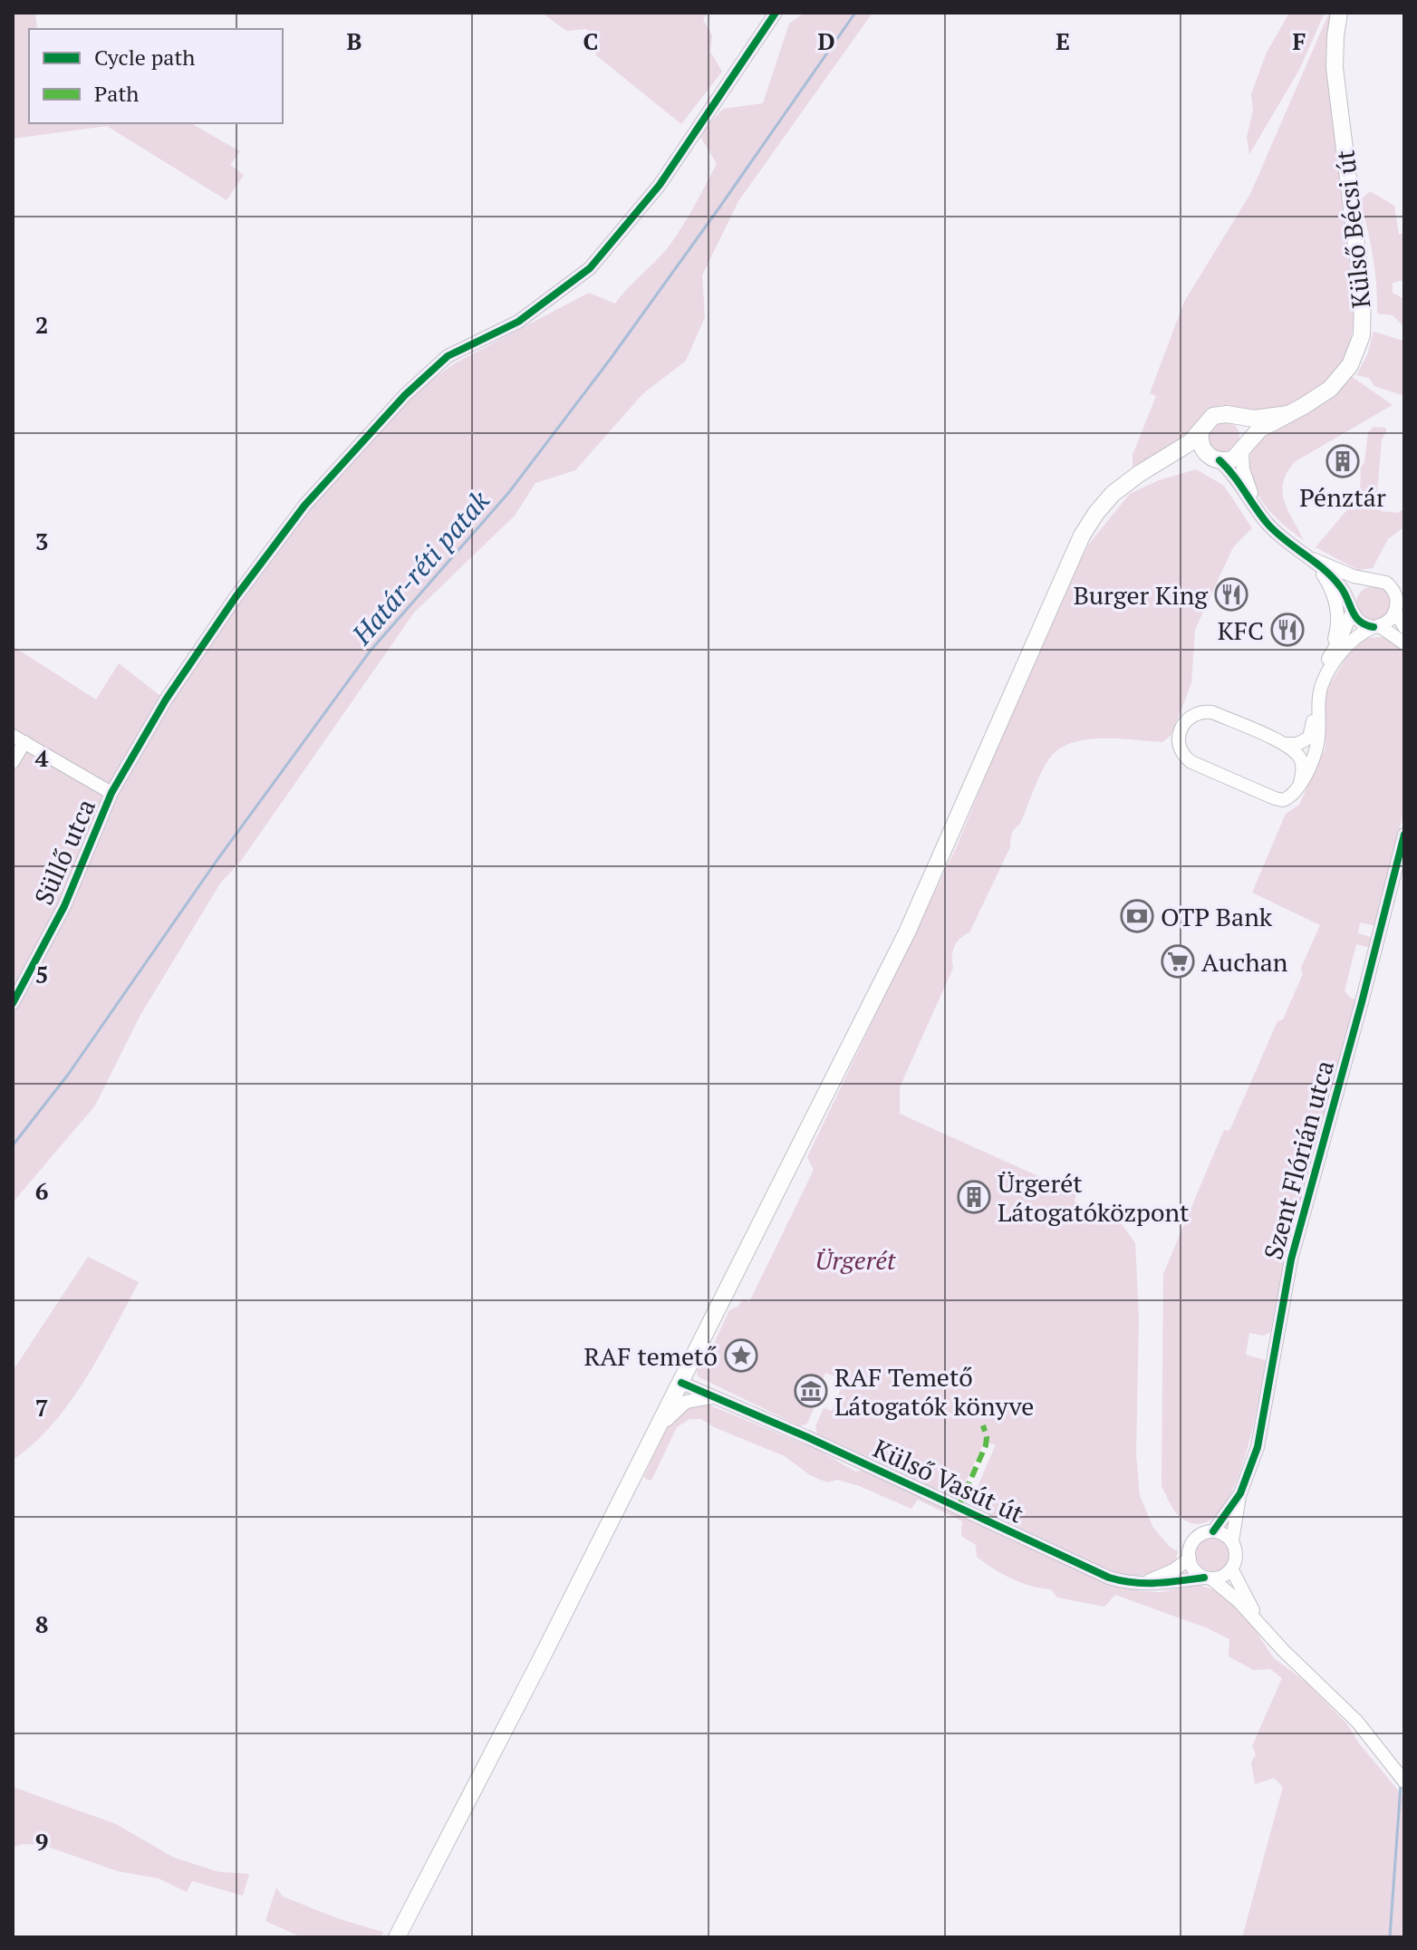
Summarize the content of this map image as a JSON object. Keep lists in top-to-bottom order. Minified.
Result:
{"streets":{"main road":["Külső Bécsi út"],"street":["Süllő utca","Szent Flórián utca","Külső Vasút út"]},"crossings":[["Szent Flórián utca","Külső Vasút út"]],"water":["Határ-réti patak"],"parks":["Ürgerét"],"places":{"building":["Pénztár","Ürgerét Látogatóközpont"],"restaurant":["Burger King","KFC"],"bank":["OTP Bank"],"supermarket":["Auchan"],"place":["RAF temető"],"museum":["RAF Temető Látogatók könyve"]},"legend":["Cycle path","Path"],"grid":{"columns":["B","C","D","E","F"],"rows":["2","3","4","5","6","7","8","9"]}}
